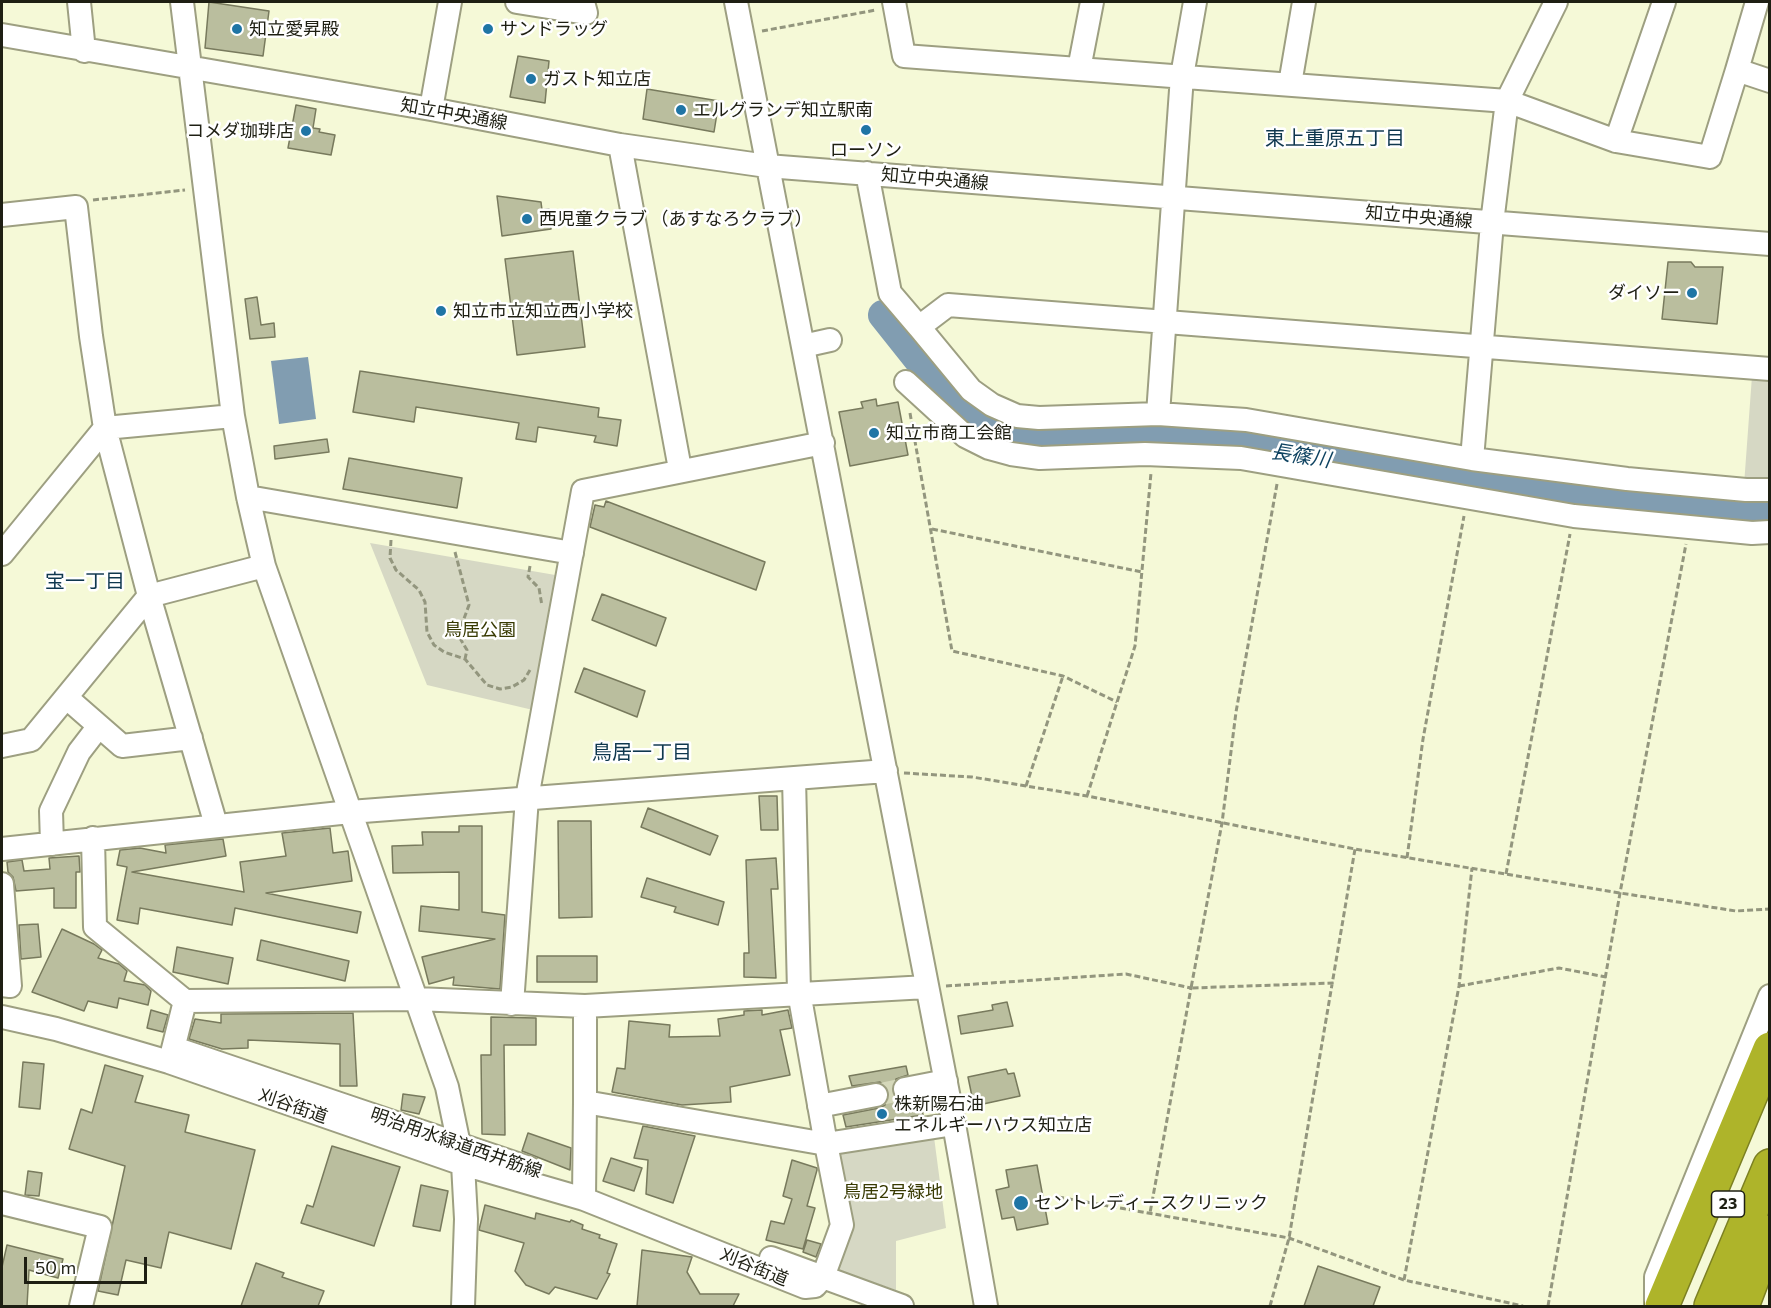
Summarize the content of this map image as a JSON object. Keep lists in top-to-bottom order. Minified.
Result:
{"streets":{"highway":["23"],"street":["知立中央通線","刈谷街道"]},"districts":["東上重原五丁目","宝一丁目","鳥居一丁目"],"water":["長篠川"],"parks":["鳥居公園","鳥居2号緑地"],"places":["知立愛昇殿","サンドラッグ","ガスト知立店","エルグランデ知立駅南","ローソン","コメダ珈琲店","西児童クラブ （あすなろクラブ）","ダイソー","知立市立知立西小学校","知立市商工会館","株新陽石油 エネルギーハウス知立店","セントレディースクリニック"],"scale_bar":"50 m"}
